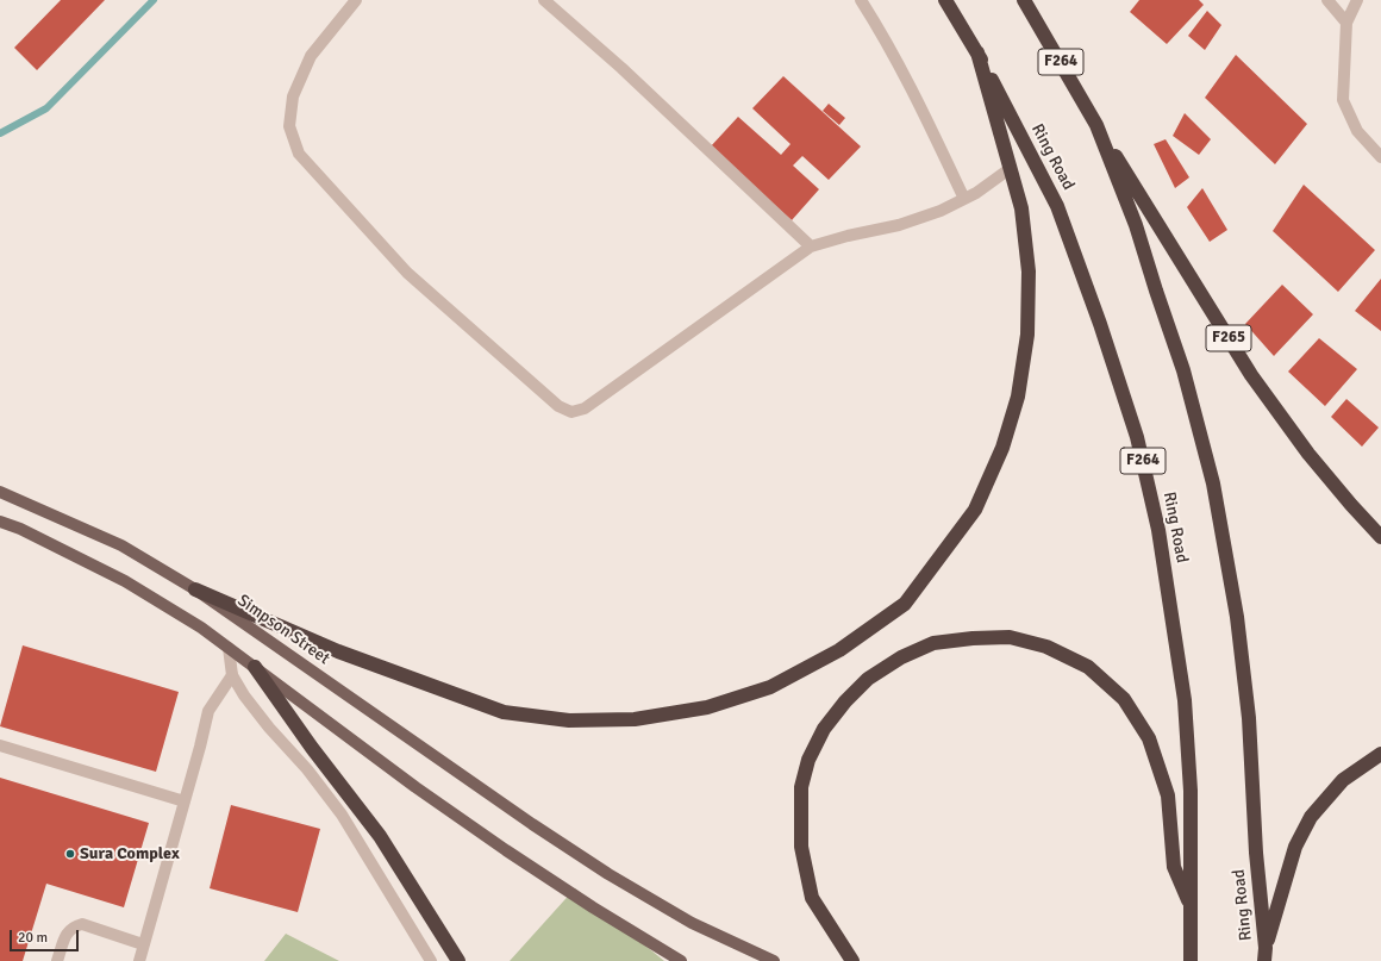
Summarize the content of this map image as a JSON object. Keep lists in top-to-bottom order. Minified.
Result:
{"streets":{"highway":["F264","Ring Road","F265"],"main road":["Simpson Street"]},"crossings":[["Ring Road","F265"]],"places":["Sura Complex"],"scale_bar":"20 m"}
